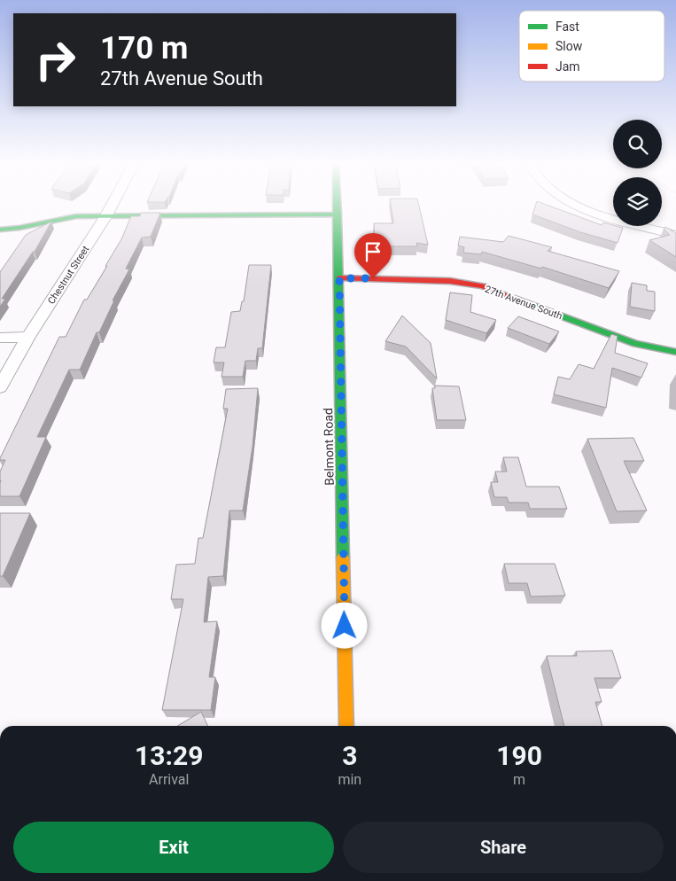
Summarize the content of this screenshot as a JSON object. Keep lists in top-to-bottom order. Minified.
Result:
{"streets":{"street":["Chestnut Street","27th Avenue South","Belmont Road"]},"crossings":[["27th Avenue South","Belmont Road"]],"legend":["Fast","Slow","Jam"],"page":{"turn":["170 m","27th Avenue South"],"eta":["13:29","Arrival","3","min","190","m"],"buttons":["Exit","Share"]}}
